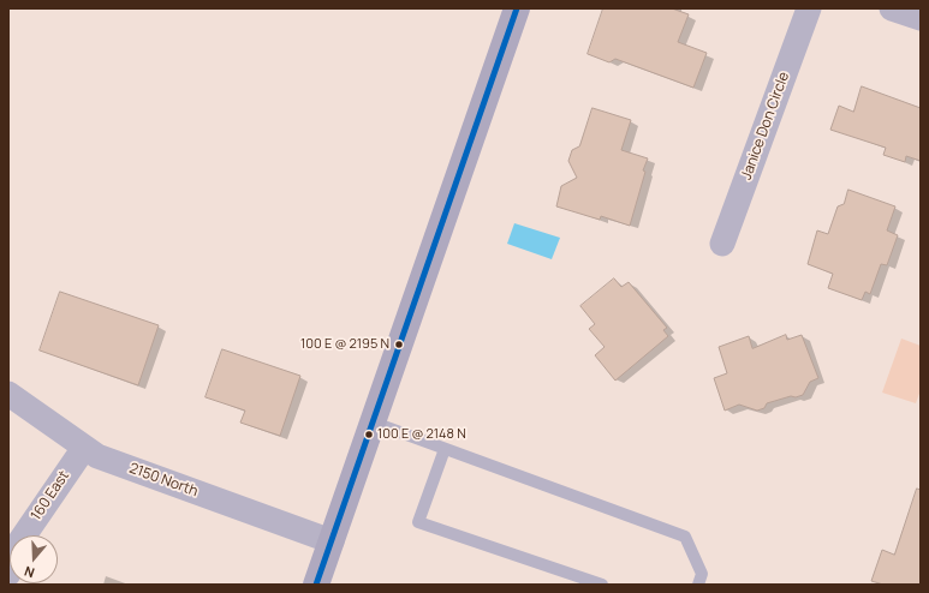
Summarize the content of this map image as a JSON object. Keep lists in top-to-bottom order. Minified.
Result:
{"streets":{"street":["Janice Don Circle","2150 North","160 East"]},"crossings":[["2150 North","160 East"]],"places":["100 E @ 2195 N","100 E @ 2148 N"],"north":"bottom"}
